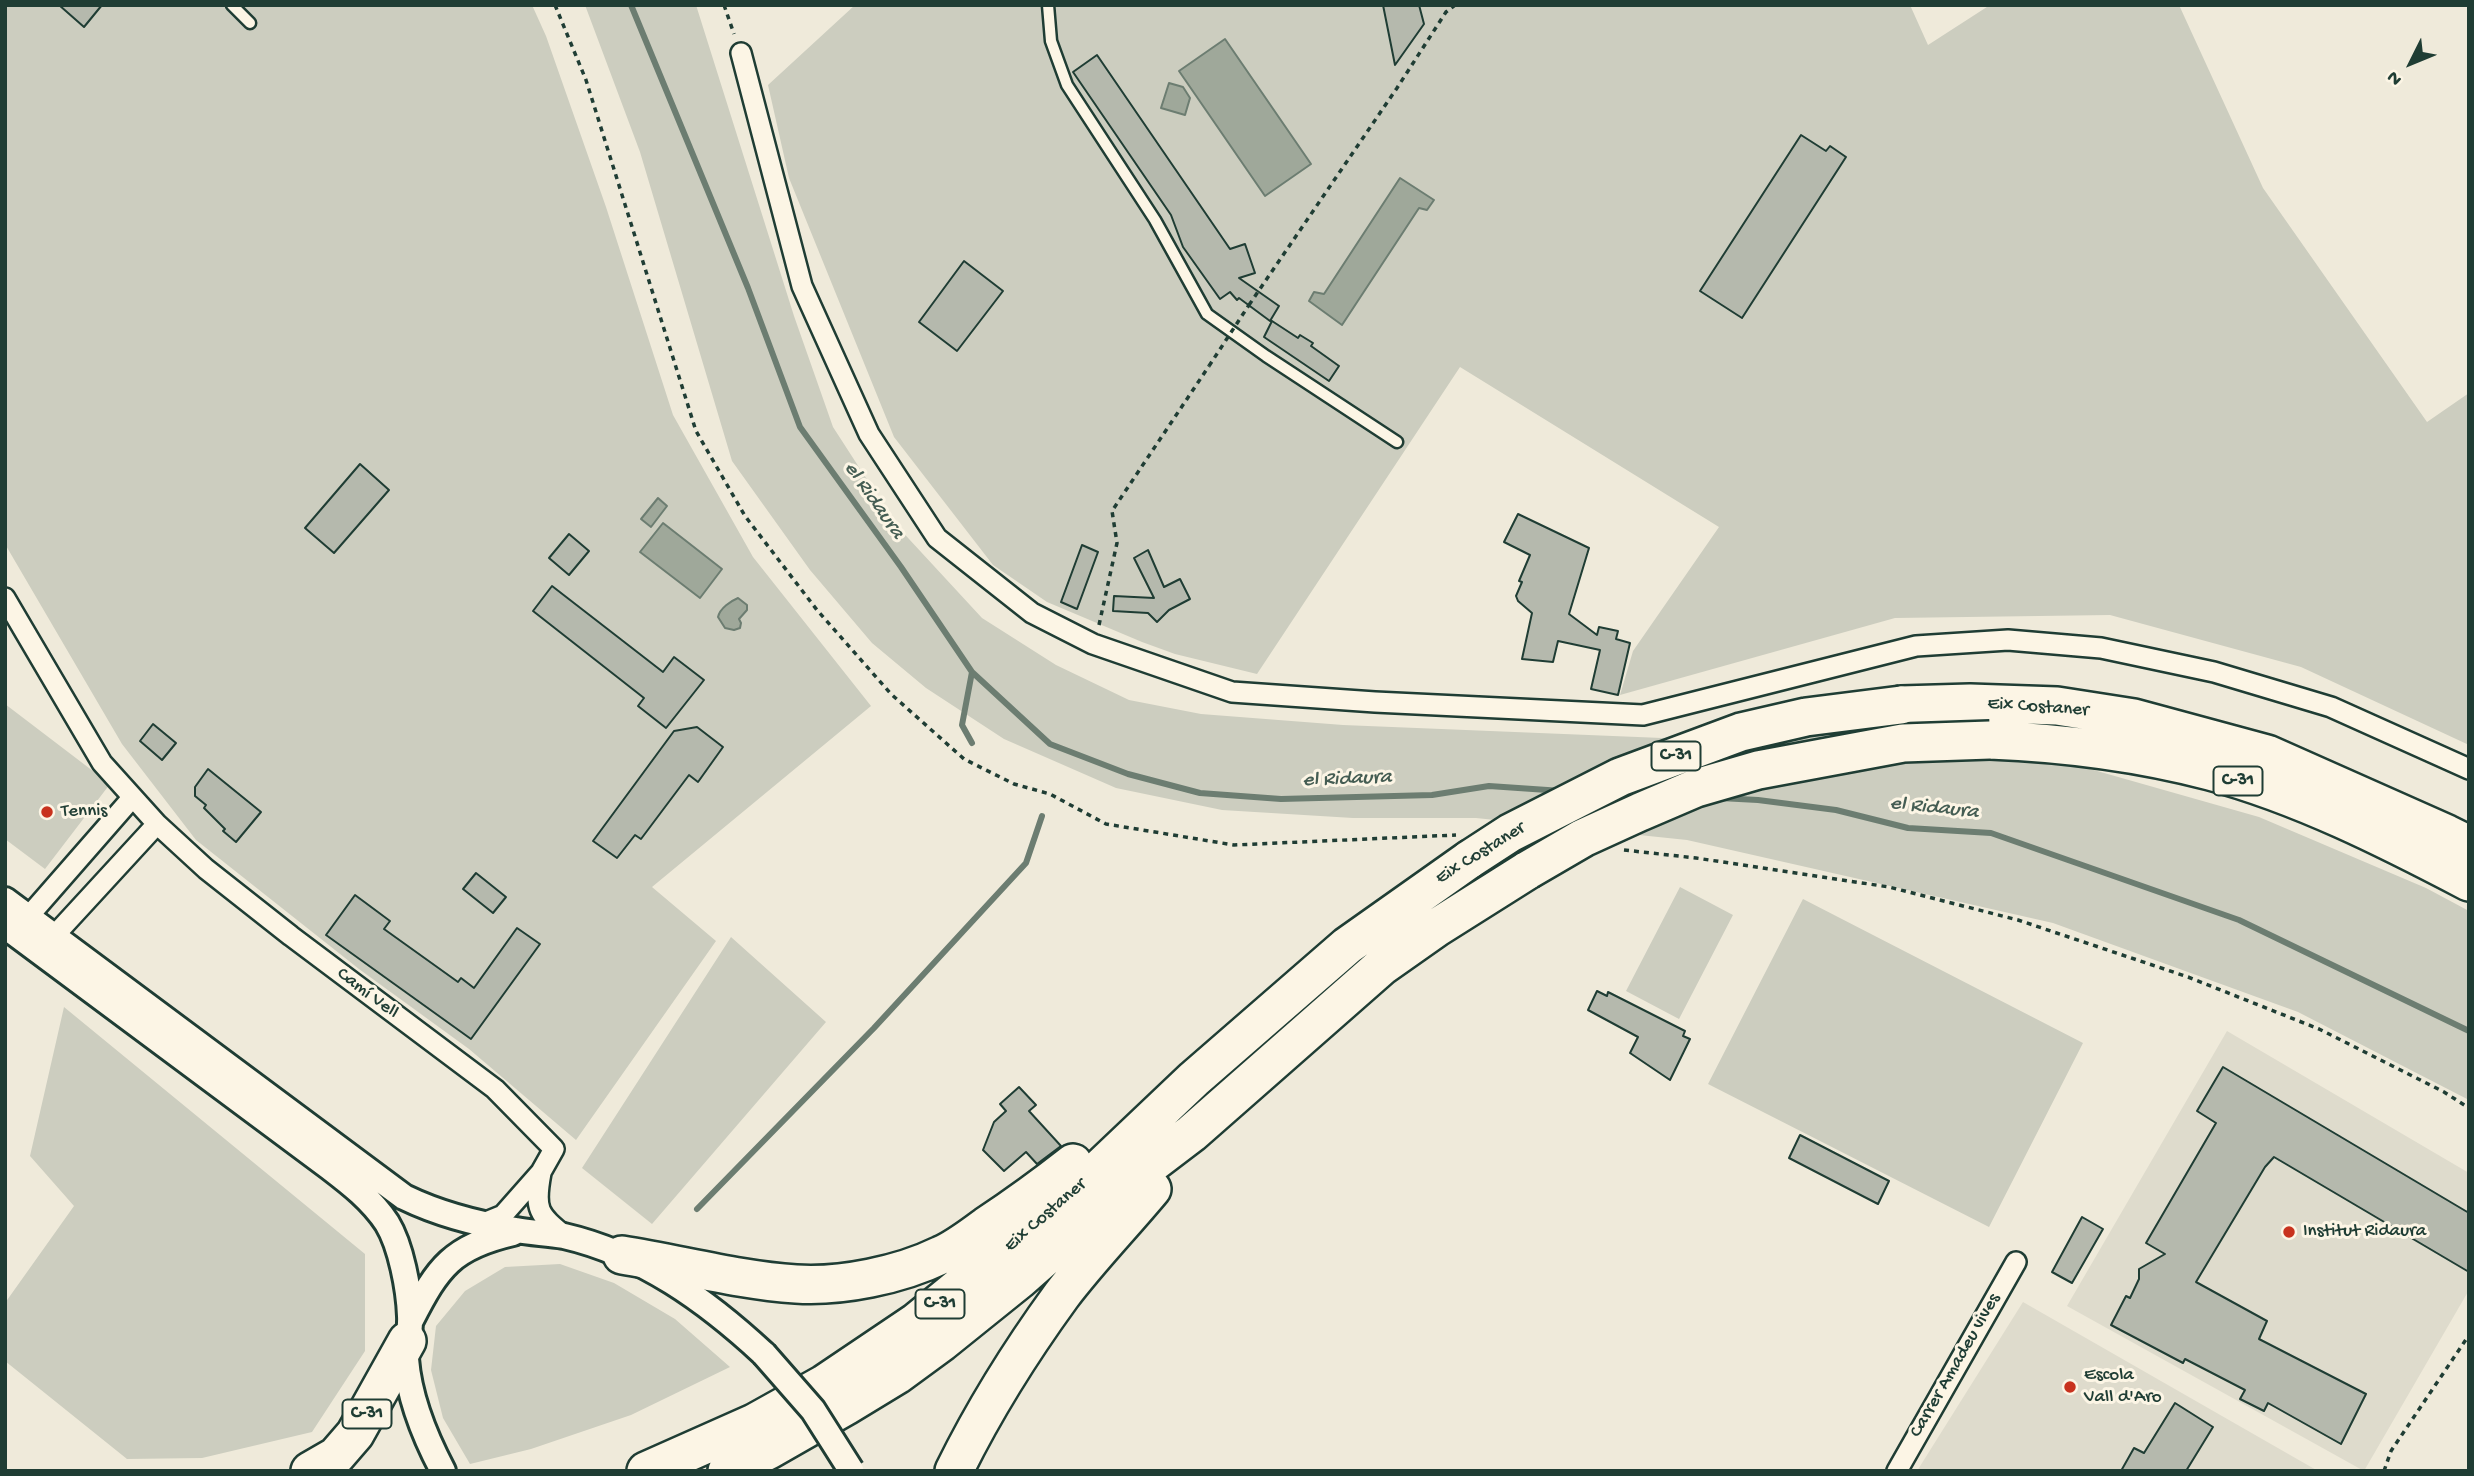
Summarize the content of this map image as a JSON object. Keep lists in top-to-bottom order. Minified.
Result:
{"streets":{"highway":["Eix Costaner","C-31"],"street":["Camí Vell","Carrer Amadeu vives"]},"water":["el Ridaura"],"places":["Tennis","Institut Ridaura","Escola Vall d'Aro"],"north":"bottom left"}
